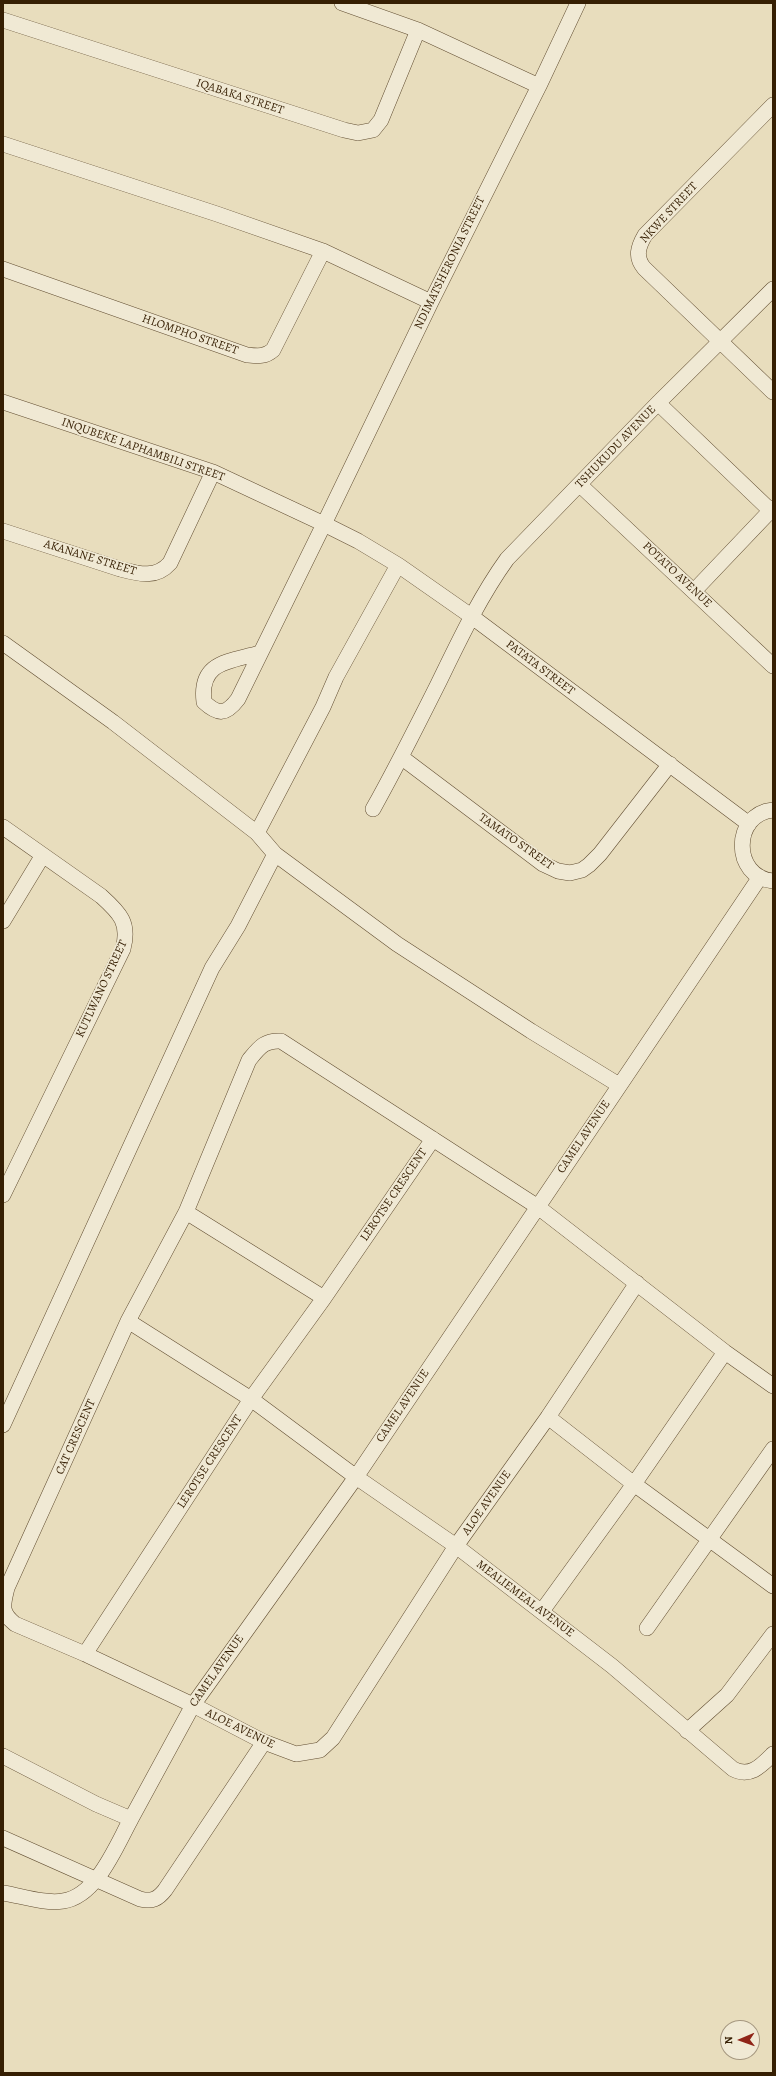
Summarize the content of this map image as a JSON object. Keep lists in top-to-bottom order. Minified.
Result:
{"streets":{"street":["IQABAKA STREET","NKWE STREET","NDIMATSHERONIA STREET","HLOMPHO STREET","TSHUKUDU AVENUE","INQUBEKE LAPHAMBILI STREET","AKANANE STREET","POTATO AVENUE","PATATA STREET","TAMATO STREET","KUTLWANO STREET","CAMEL AVENUE","LEROTSE CRESCENT","CAT CRESCENT","ALOE AVENUE","MEALIEMEAL AVENUE"]},"crossings":[["NKWE STREET","TSHUKUDU AVENUE"],["NDIMATSHERONIA STREET","INQUBEKE LAPHAMBILI STREET"],["NDIMATSHERONIA STREET","PATATA STREET"],["TSHUKUDU AVENUE","POTATO AVENUE"],["TSHUKUDU AVENUE","PATATA STREET"],["INQUBEKE LAPHAMBILI STREET","AKANANE STREET"],["INQUBEKE LAPHAMBILI STREET","PATATA STREET"],["PATATA STREET","TAMATO STREET"],["CAMEL AVENUE","CAT CRESCENT"],["CAMEL AVENUE","ALOE AVENUE"],["CAMEL AVENUE","MEALIEMEAL AVENUE"],["LEROTSE CRESCENT","CAT CRESCENT"],["CAT CRESCENT","ALOE AVENUE"],["ALOE AVENUE","MEALIEMEAL AVENUE"]],"north":"left"}
